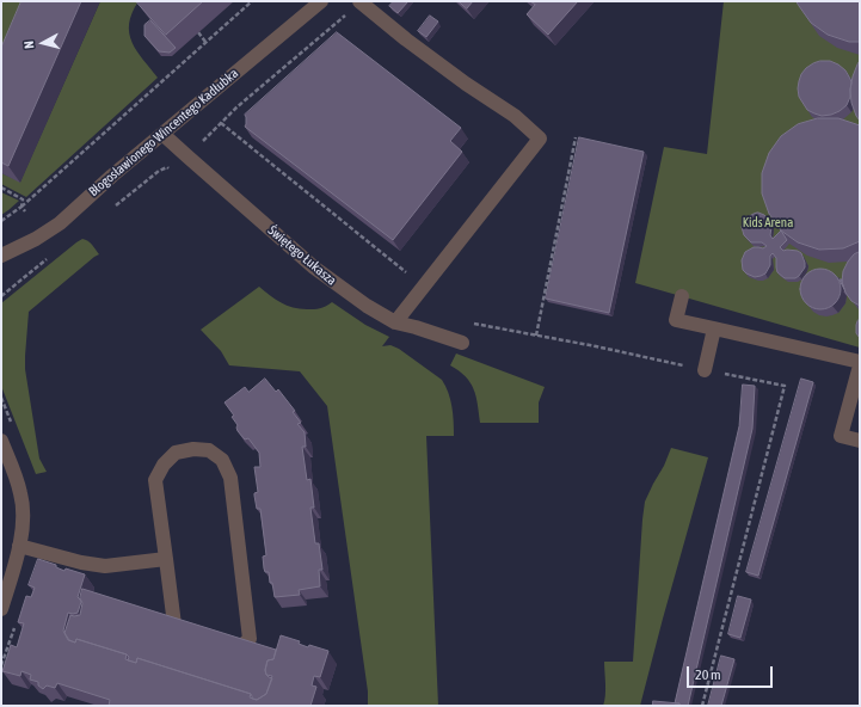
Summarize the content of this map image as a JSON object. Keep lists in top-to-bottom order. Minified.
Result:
{"streets":{"street":["Błogosławionego Wincentego Kadłubka","Świętego Łukasza"]},"crossings":[["Błogosławionego Wincentego Kadłubka","Świętego Łukasza"]],"parks":["Kids Arena"],"scale_bar":"20 m","north":"left"}
